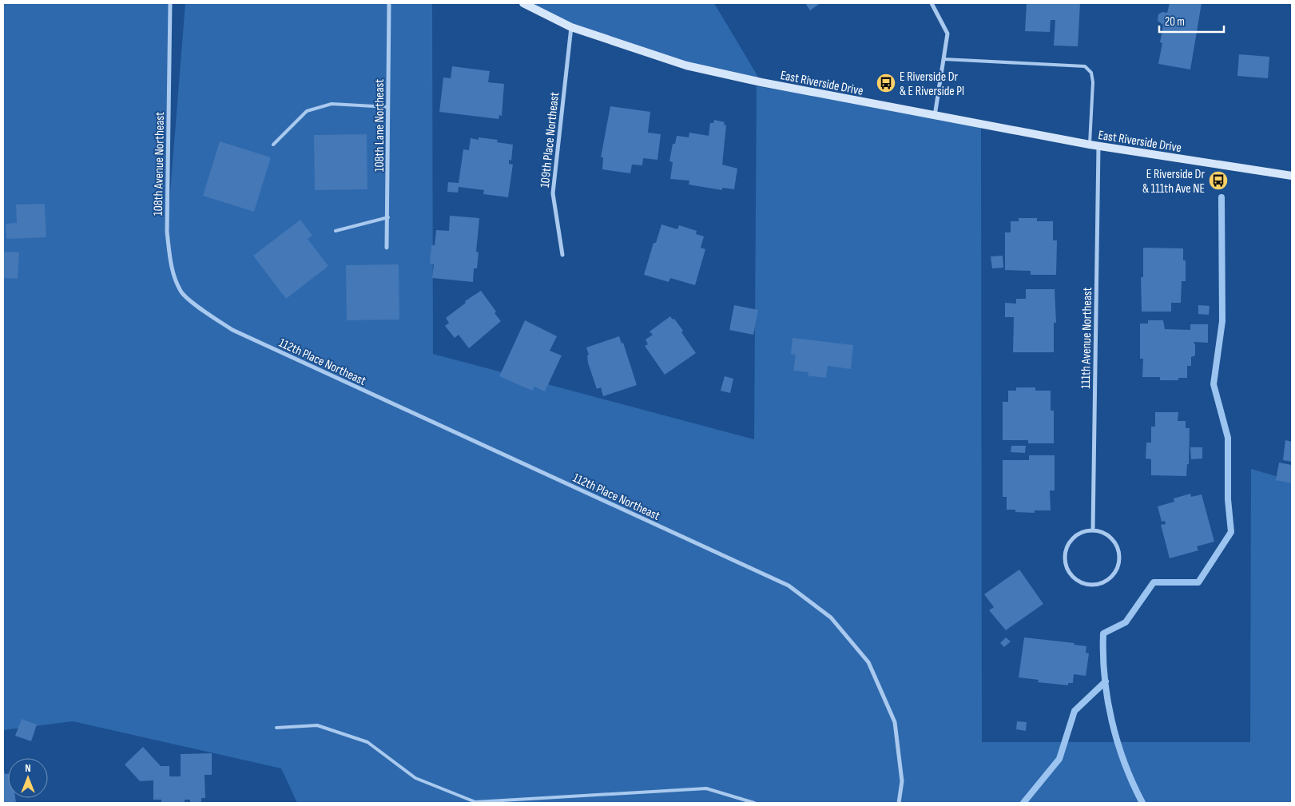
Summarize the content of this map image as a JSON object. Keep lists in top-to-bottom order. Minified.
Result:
{"streets":{"main road":["East Riverside Drive"],"street":["108th Lane Northeast","109th Place Northeast","108th Avenue Northeast","111th Avenue Northeast","112th Place Northeast"]},"crossings":[["East Riverside Drive","109th Place Northeast"],["East Riverside Drive","111th Avenue Northeast"],["108th Avenue Northeast","112th Place Northeast"]],"places":{"bus stop":["E Riverside Dr & E Riverside Pl","E Riverside Dr & 111th Ave NE"]},"scale_bar":"20 m","north":"top"}
